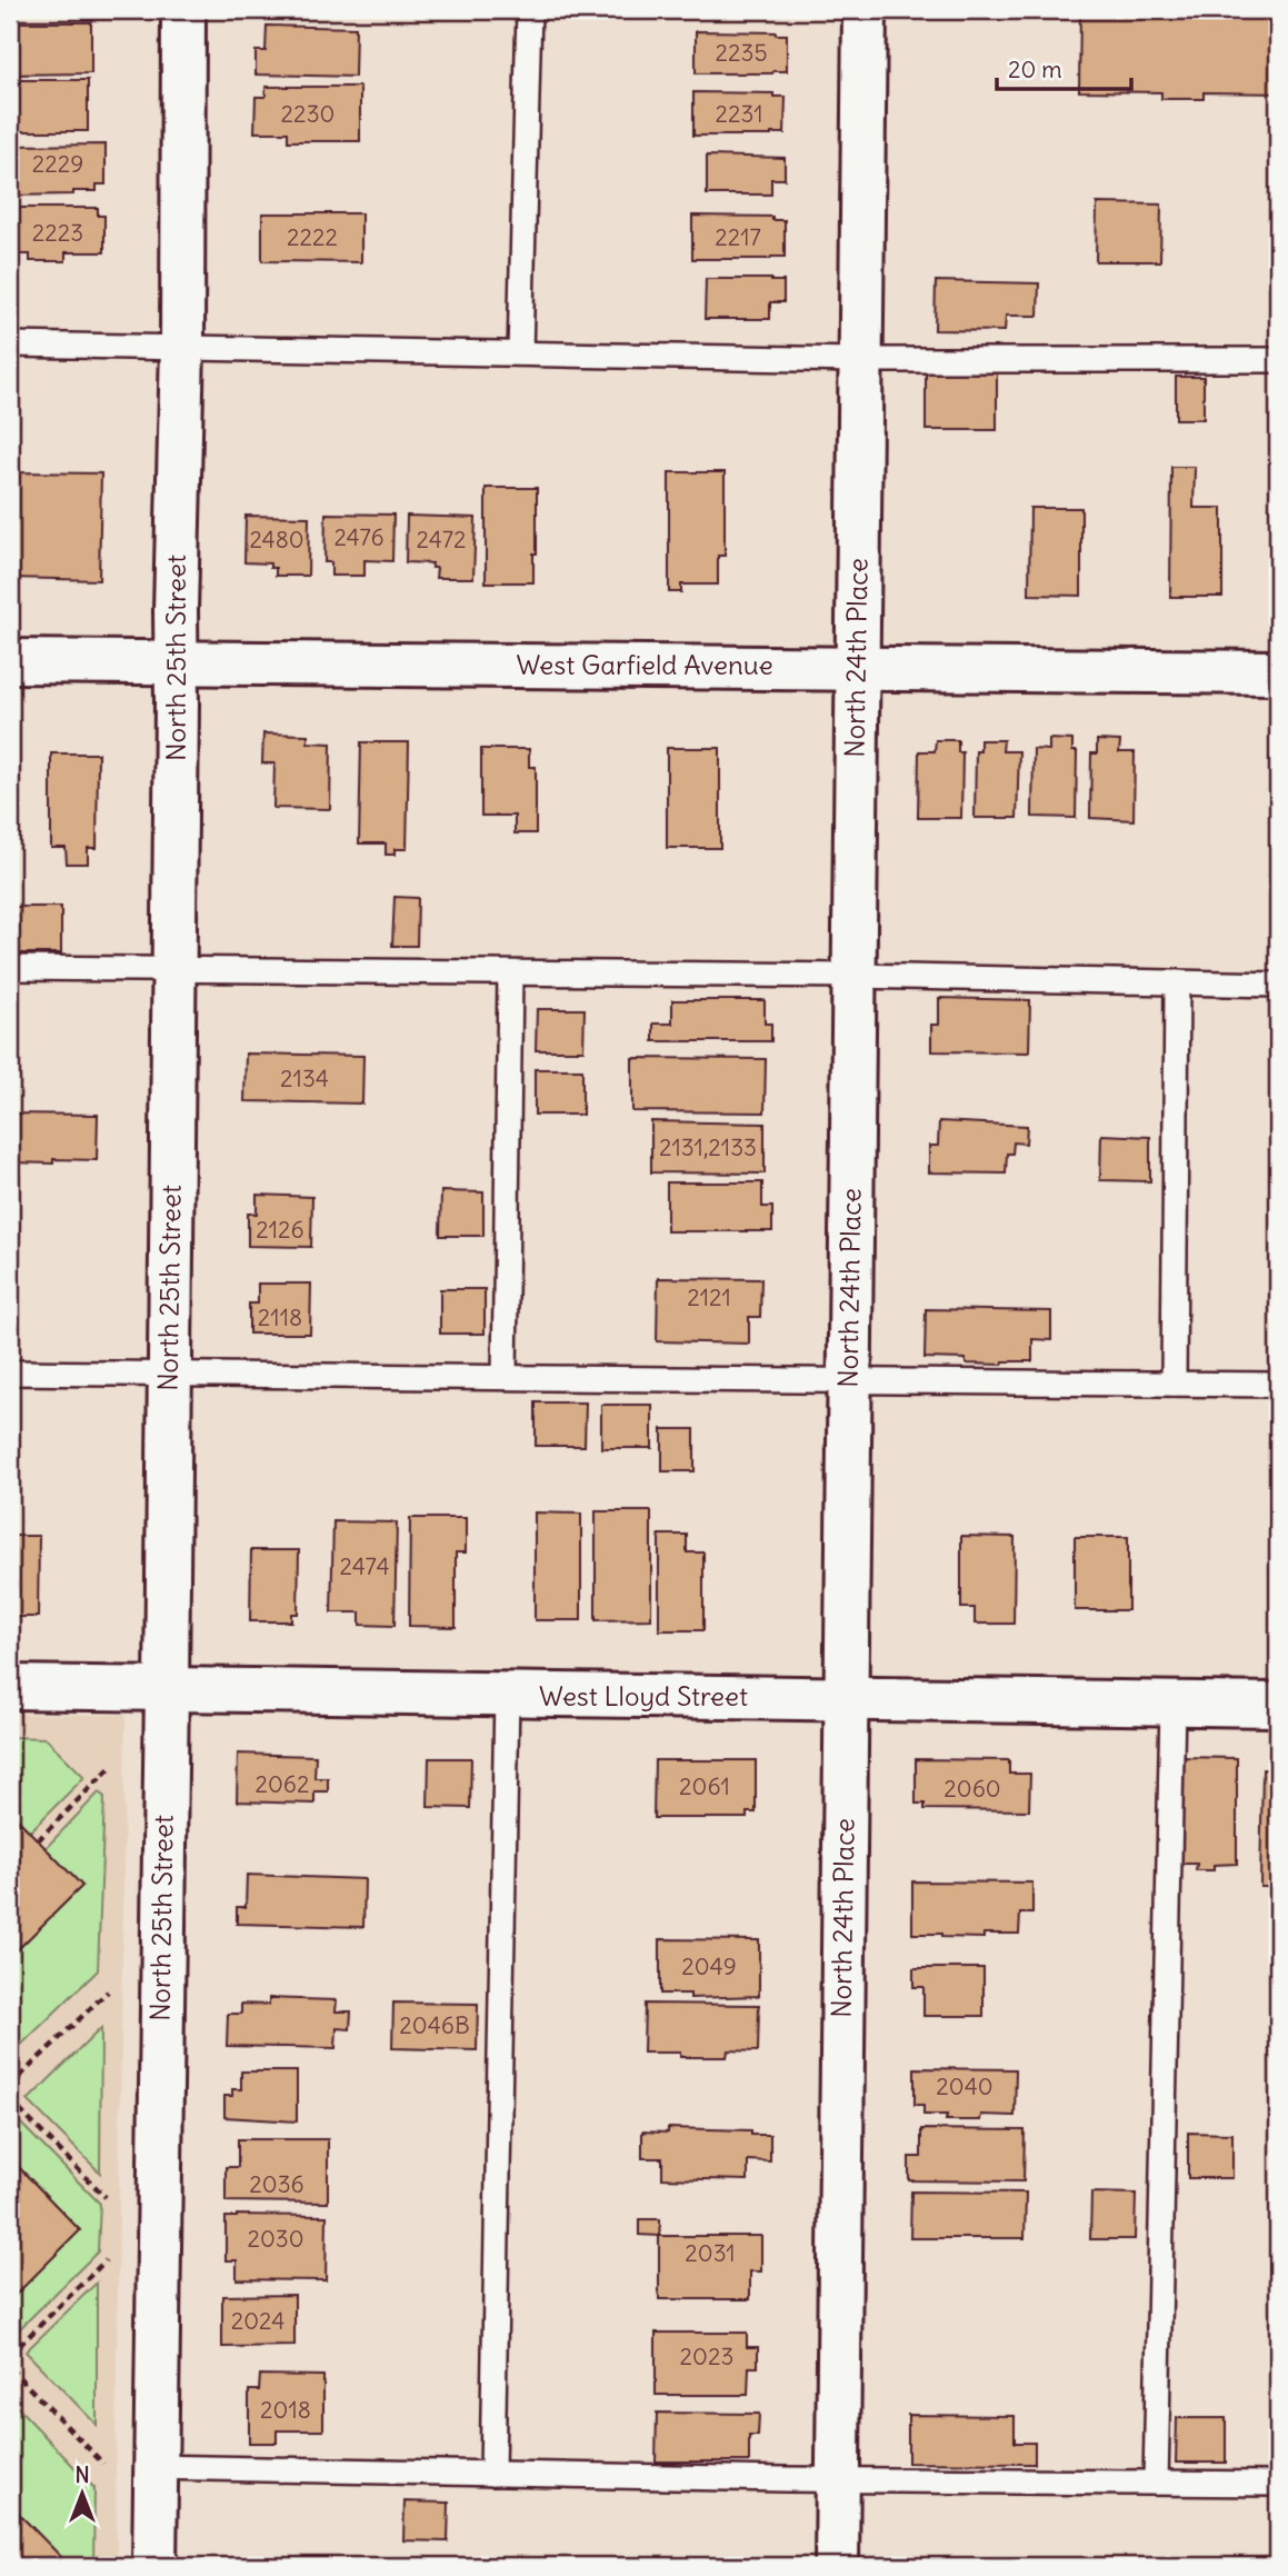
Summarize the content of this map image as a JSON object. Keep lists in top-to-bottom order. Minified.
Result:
{"streets":{"street":["North 25th Street","North 24th Place","West Garfield Avenue","West Lloyd Street"]},"crossings":[["North 25th Street","West Garfield Avenue"],["North 25th Street","West Lloyd Street"],["North 24th Place","West Garfield Avenue"],["North 24th Place","West Lloyd Street"]],"house_numbers":["2235","2230","2231","2229","2223","2222","2217","2476","2480","2472","2134","2131,2133","2126","2121","2118","2474","2062","2061","2060","2049","2046B","2040","2036","2030","2031","2024","2023","2018"],"scale_bar":"20 m","north":"top"}
